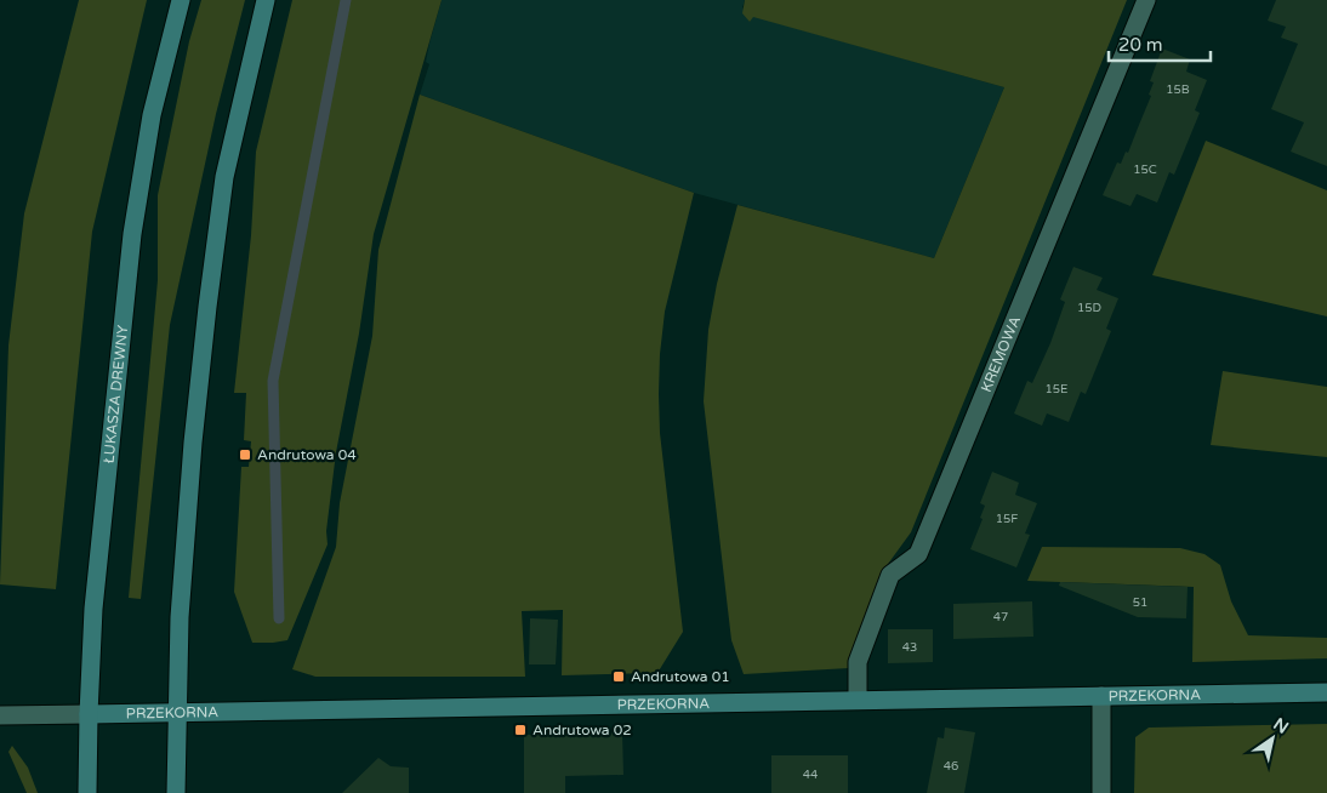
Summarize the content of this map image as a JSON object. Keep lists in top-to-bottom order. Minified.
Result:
{"streets":{"main road":["ŁUKASZA DREWNY","PRZEKORNA"],"street":["KREMOWA"]},"crossings":[["KREMOWA","PRZEKORNA"],["ŁUKASZA DREWNY","PRZEKORNA"]],"places":{"transit":["Andrutowa 04","Andrutowa 01","Andrutowa 02"]},"house_numbers":["15B","15C","15D","15E","15F","51","47","43","46","44"],"scale_bar":"20 m","north":"top right"}
